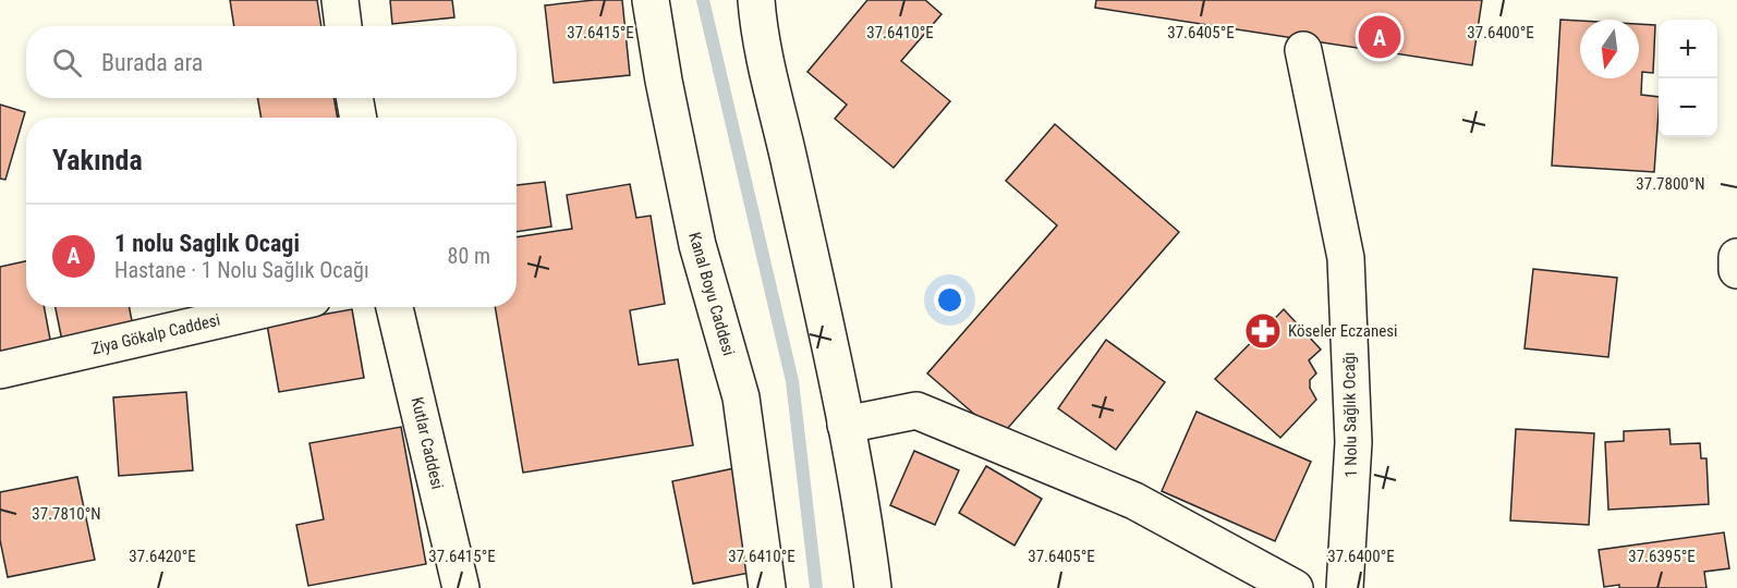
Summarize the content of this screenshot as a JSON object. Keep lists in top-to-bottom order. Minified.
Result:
{"streets":{"street":["Kanal Boyu Caddesi","Ziya Gökalp Caddesi","1 Nolu Sağlık Ocağı","Kutlar Caddesi"]},"places":{"pharmacy":["Köseler Eczanesi"]},"north":"bottom","page":{"pins":"A","map_buttons":["+","−"],"search":"Burada ara","heading":"Yakında","list":[{"mark":"A","name":"1 nolu Saglık Ocagi","note":"Hastane · 1 Nolu Sağlık Ocağı","value":"80 m"}]},"coordinates":["37.6415°E","37.6410°E","37.6405°E","37.6400°E","37.7800°N","37.7810°N","37.6420°E","37.6395°E"]}
